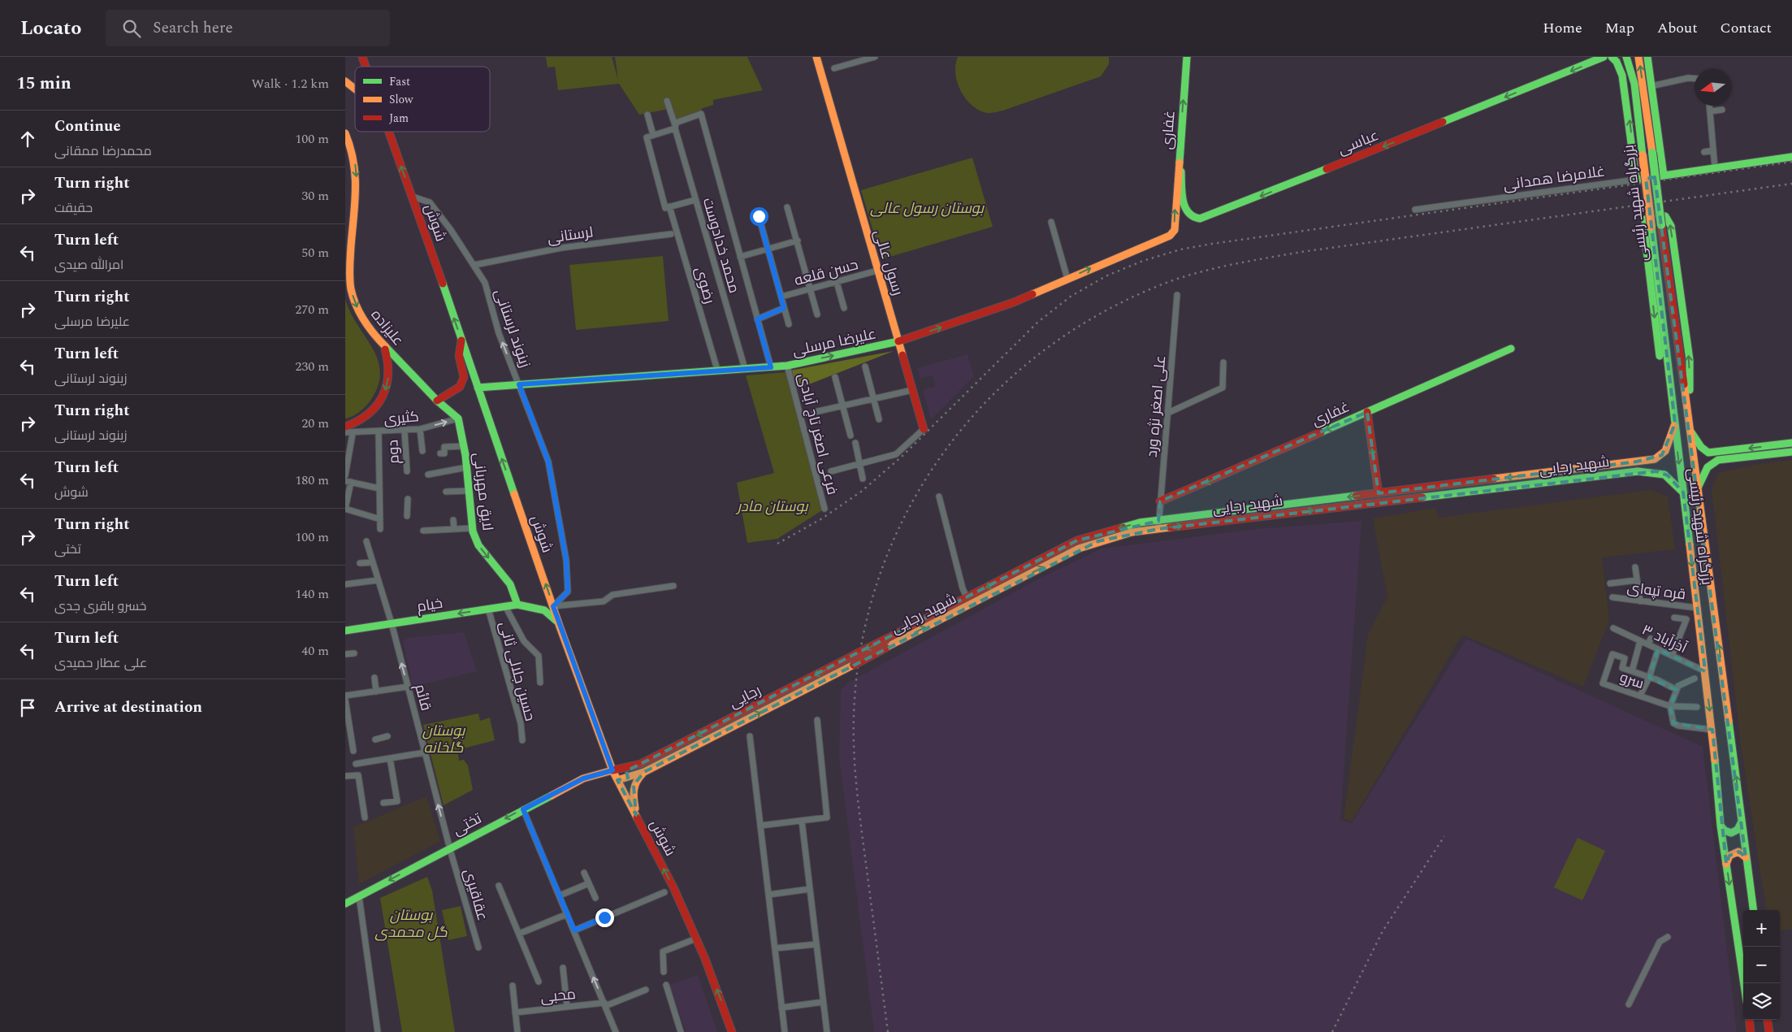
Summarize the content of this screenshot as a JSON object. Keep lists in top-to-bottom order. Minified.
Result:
{"streets":{"main road":["غفاری","عباسی","غلامرضا همدانی","بزرگراه شهید رئیسی","شوش","رسول عالی","علیزاده","علیرضا مرسلی","شهید رجایی","لایق مهربانی","خیام","رجایی","تختی"],"street":["لرستانی","محمد خدادوست","حسن قلعه","رضوی","زینوند لرستانی","علی اصغر نژه ورد","کثیری","فرعی اصغر تاج آبادی","دوم","قره تپه‌ای","۳ آذرآباد","حسین جلالی ثانی","سرو","قائم","عقاقیری","محبی"]},"crossings":[["غفاری","عباسی"],["غفاری","علیرضا مرسلی"],["غفاری","علی اصغر نژه ورد"],["بزرگراه شهید رئیسی","شهید رجایی"],["بزرگراه شهید رئیسی","قره تپه‌ای"],["بزرگراه شهید رئیسی","۳ آذرآباد"],["شوش","زینوند لرستانی"],["شوش","علیرضا مرسلی"],["شوش","رجایی"],["لرستانی","زینوند لرستانی"],["محمد خدادوست","علیرضا مرسلی"],["رسول عالی","حسن قلعه"],["رسول عالی","علیرضا مرسلی"],["رضوی","علیرضا مرسلی"],["علیزاده","کثیری"],["علیزاده","لایق مهربانی"],["زینوند لرستانی","علیرضا مرسلی"],["علیرضا مرسلی","فرعی اصغر تاج آبادی"],["علی اصغر نژه ورد","شهید رجایی"],["کثیری","دوم"],["کثیری","لایق مهربانی"],["شهید رجایی","رجایی"],["لایق مهربانی","خیام"],["خیام","حسین جلالی ثانی"],["خیام","قائم"],["رجایی","تختی"],["قائم","تختی"],["قائم","عقاقیری"],["تختی","عقاقیری"]],"one_way":["عباسی","شوش","علیزاده","علیرضا مرسلی","لایق مهربانی","خیام","قائم","تختی"],"parks":["بوستان رسول عالی","بوستان مادر","بوستان گلخانه","بوستان گل محمدی"],"legend":["Fast","Slow","Jam"],"north":"left","page":{"header":"Locato","search":"Search here","nav":["Home","Map","About","Contact"],"heading":["15 min","Walk · 1.2 km"],"list":[["Continue","محمدرضا ممقانی","100 m"],["Turn right","حقیقت","30 m"],["Turn left","امرالله صیدی","50 m"],["Turn right","علیرضا مرسلی","270 m"],["Turn left","زینوند لرستانی","230 m"],["Turn right","زینوند لرستانی","20 m"],["Turn left","شوش","180 m"],["Turn right","تختی","100 m"],["Turn left","خسرو باقری جدی","140 m"],["Turn left","علی عطار حمیدی","40 m"],"Arrive at destination"],"map_buttons":["+","−"]}}
